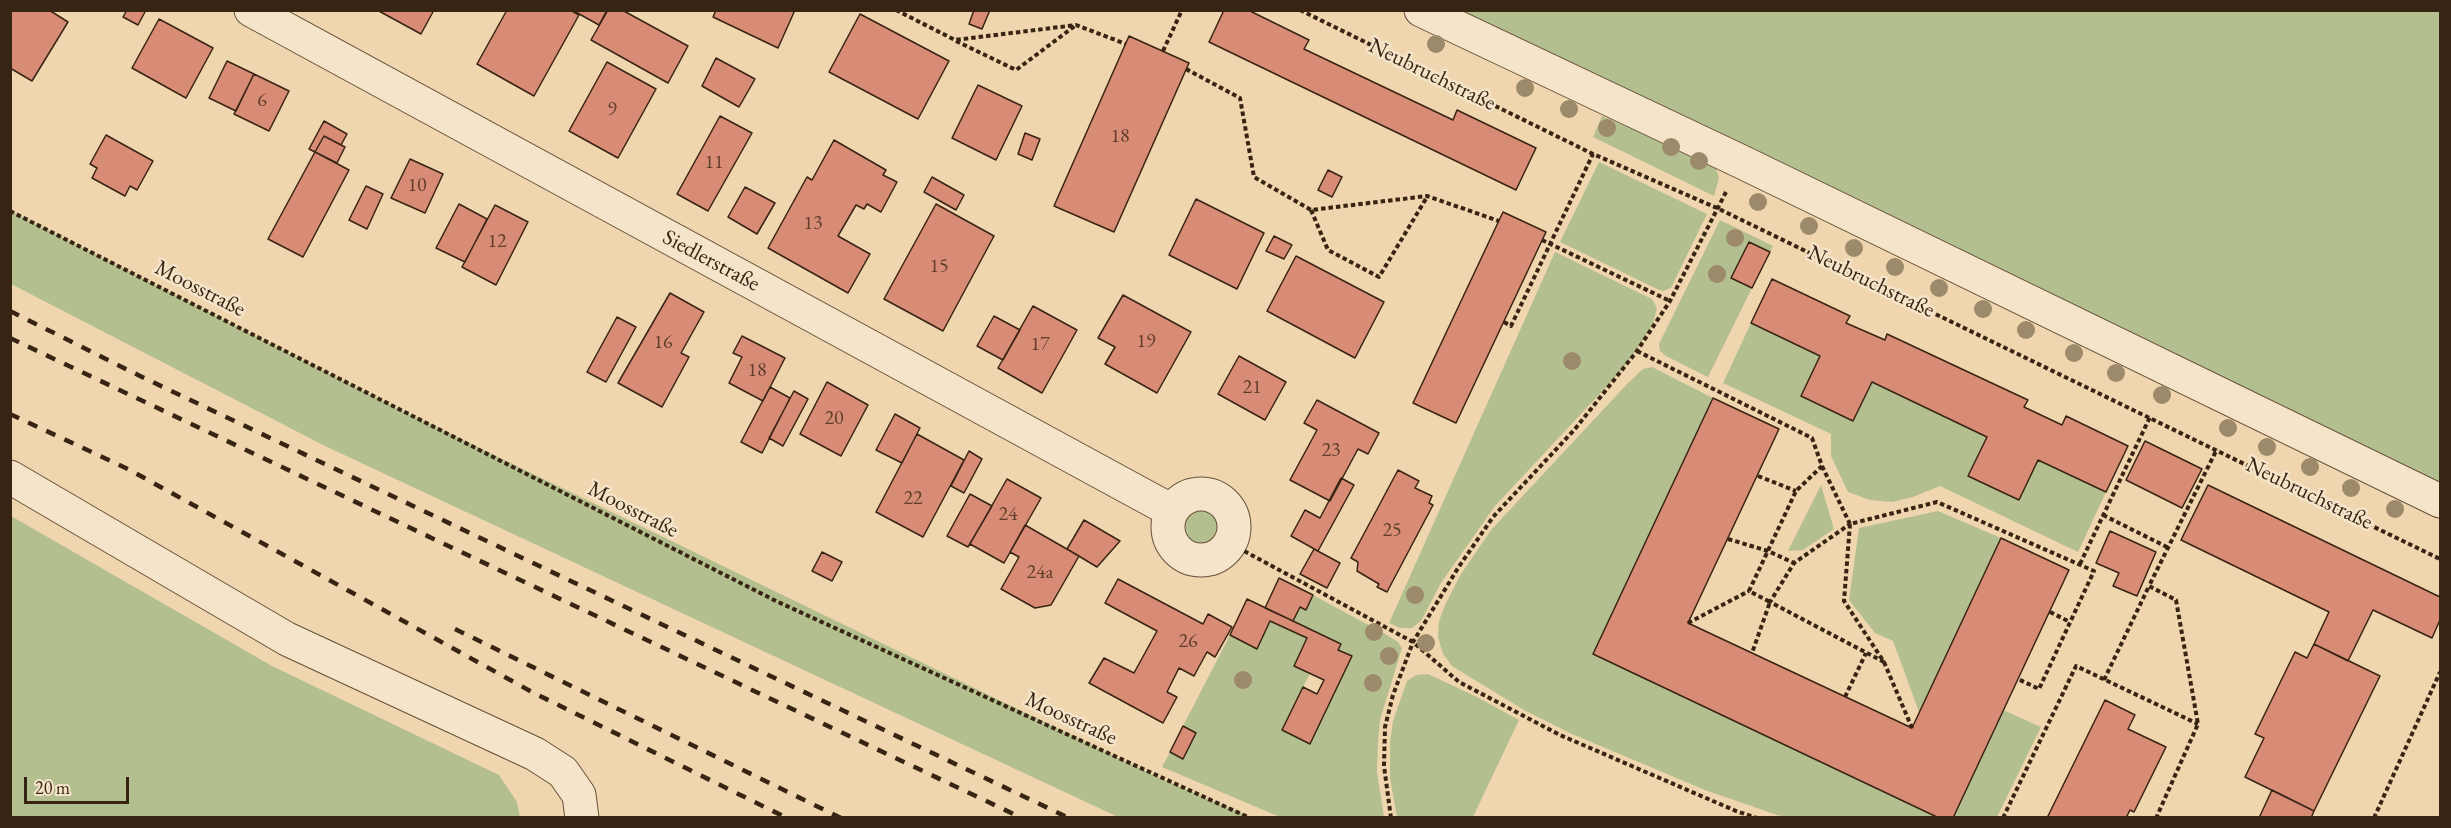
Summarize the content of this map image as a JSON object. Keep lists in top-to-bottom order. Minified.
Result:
{"streets":{"street":["Siedlerstraße"],"path":["Neubruchstraße","Moosstraße"]},"house_numbers":["6","9","18","11","10","13","12","15","19","16","17","18","21","20","23","22","24","25","24a","26"],"scale_bar":"20 m"}
